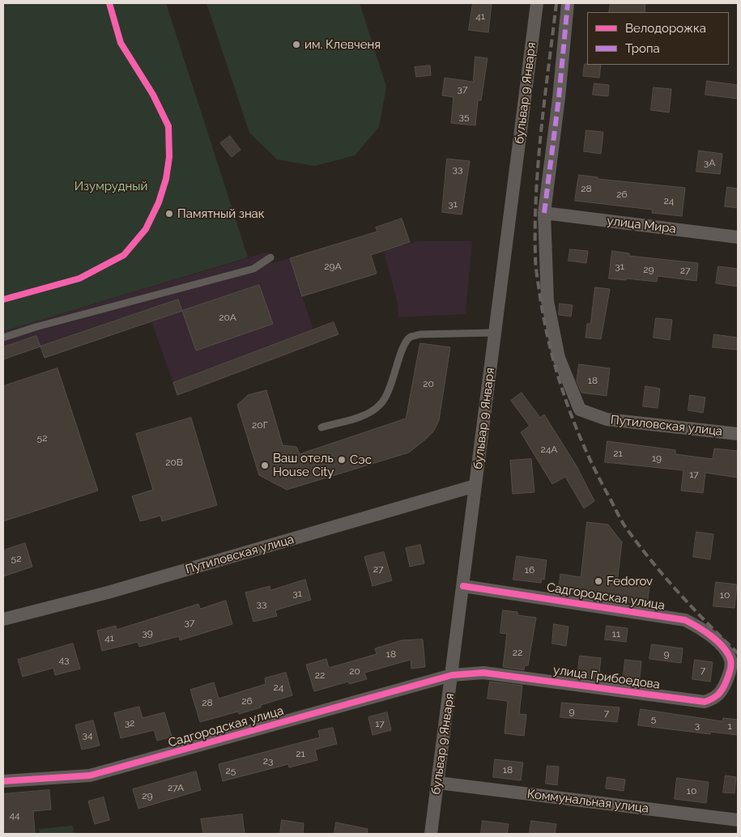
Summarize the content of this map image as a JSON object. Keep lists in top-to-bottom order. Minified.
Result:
{"streets":{"street":["бульвар 9 Января","улица Мира","Путиловская улица","Садгородская улица","улица Грибоедова","Коммунальная улица"]},"crossings":[["бульвар 9 Января","Путиловская улица"],["бульвар 9 Января","Садгородская улица"],["бульвар 9 Января","улица Грибоедова"],["бульвар 9 Января","Коммунальная улица"],["улица Мира","Путиловская улица"],["Садгородская улица","улица Грибоедова"]],"parks":["Изумрудный"],"places":["им. Клевченя","Памятный знак","Сэс","Ваш отель House City","Fedorov"],"house_numbers":["41","37","35","3А","33","28","26","24","31","29А","31","29","27","20А","18","20","20Г","52","24А","21","19","20В","17","52","27","16","31","10","33","37","39","11","41","22","18","9","43","7","20","22","24","26","28","9","7","5","32","17","3","1","34","21","23","18","25","27А","10","29","44"],"legend":["Велодорожка","Тропа"]}
